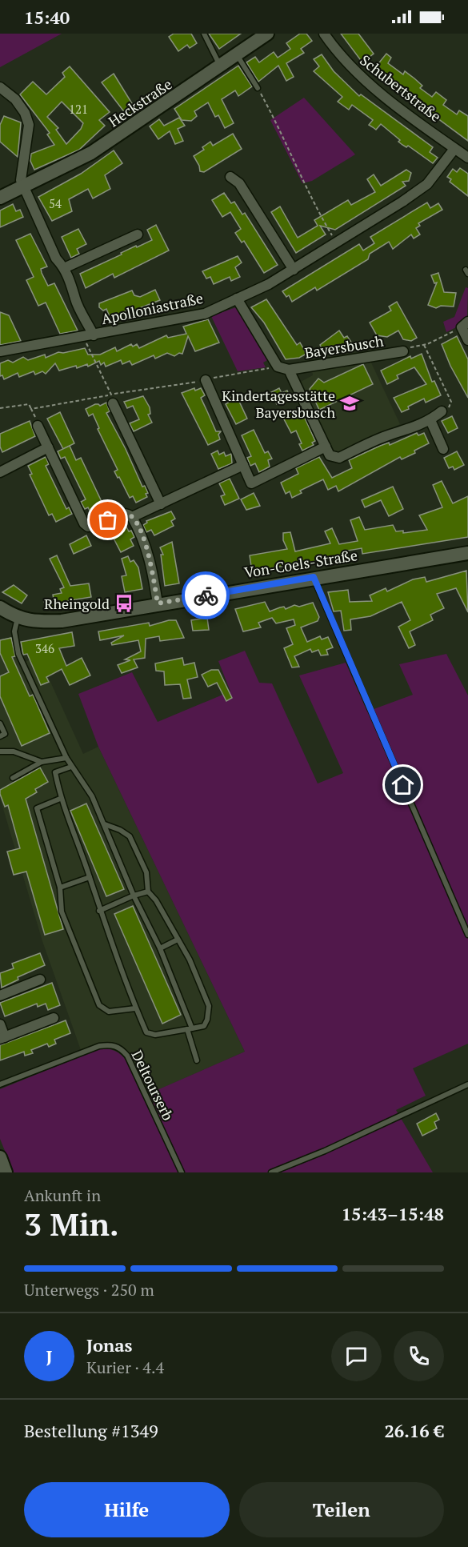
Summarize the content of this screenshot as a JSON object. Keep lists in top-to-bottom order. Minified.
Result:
{"streets":{"main road":["Heckstraße","Von-Coels-Straße"],"street":["Schubertstraße","Apolloniastraße","Bayersbusch"],"lane":["Deltourserb"]},"crossings":[["Schubertstraße","Apolloniastraße"],["Heckstraße","Apolloniastraße"]],"places":{"school or university":["Kindertagesstätte Bayersbusch"],"bus stop":["Rheingold"]},"house_numbers":["121","54","346"],"page":{"status":"15:40","heading":["3 Min.","Ankunft in","15:43–15:48"],"panel":["Jonas","Kurier · 4.4","Bestellung #1349","26.16 €"],"bar":"Unterwegs · 250 m","round":"J","buttons":["Hilfe","Teilen"]}}
